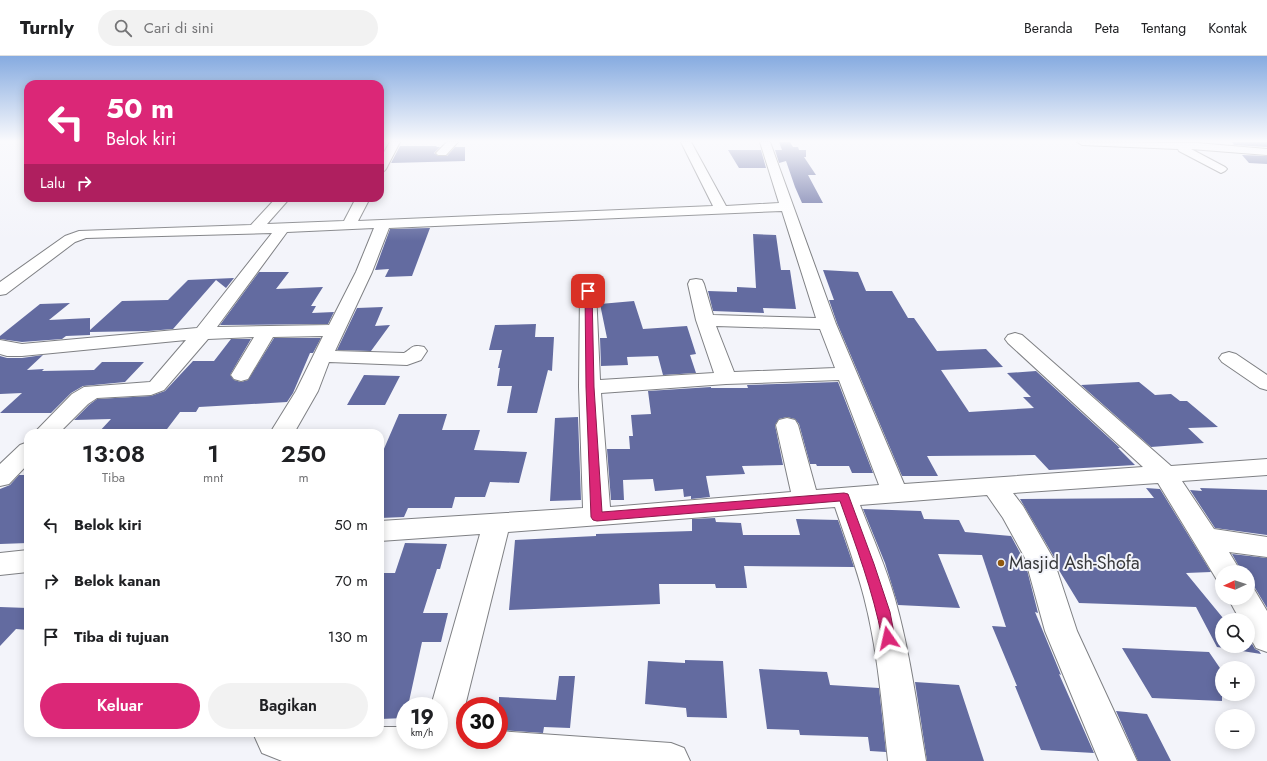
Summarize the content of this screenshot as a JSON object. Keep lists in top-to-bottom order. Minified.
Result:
{"places":["Masjid Ash-Shofa"],"north":"left","page":{"header":"Turnly","search":"Cari di sini","nav":["Beranda","Peta","Tentang","Kontak"],"turn":["50 m","Belok kiri"],"then":"Lalu","eta":["13:08","Tiba","1","mnt","250","m"],"list":[{"name":"Belok kiri","value":"50 m"},{"name":"Belok kanan","value":"70 m"},{"name":"Tiba di tujuan","value":"130 m"}],"map_buttons":["+","−"],"buttons":["Keluar","Bagikan"],"speed":"19 km/h","limit":"30"}}
